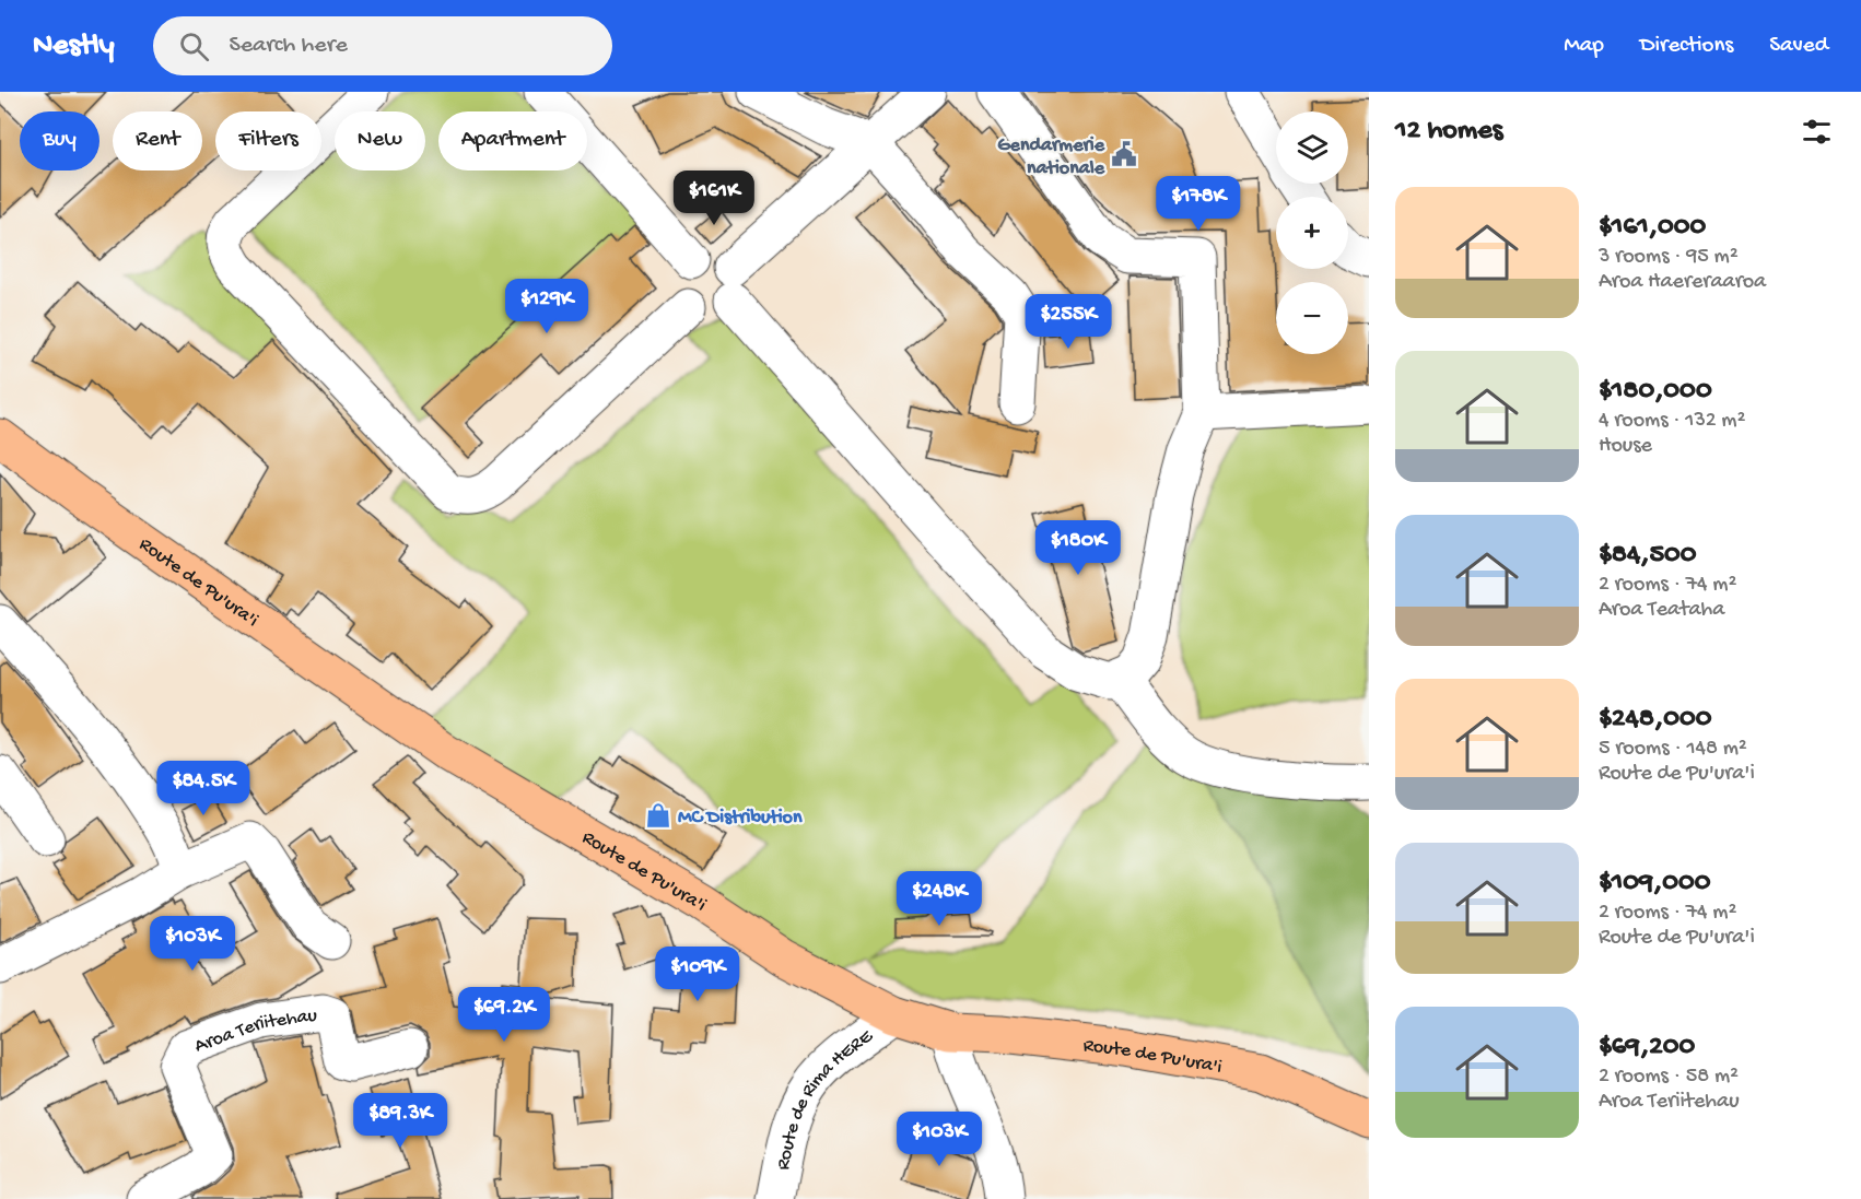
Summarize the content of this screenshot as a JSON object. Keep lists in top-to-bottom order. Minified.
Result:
{"streets":{"main road":["Route de Pu'ura'i"],"street":["Aroa Teriitehau","Route de Rima HERE"]},"crossings":[["Route de Pu'ura'i","Route de Rima HERE"]],"places":{"public building":["Gendarmerie nationale"],"shop":["MC Distribution"]},"page":{"header":"Nestly","search":"Search here","nav":["Map","Directions","Saved"],"heading":"12 homes","map_buttons":["+","−"],"chip":["Buy","Rent","Filters","New","Apartment"],"price":["$161K","$178K","$129K","$255K","$180K","$84.5K","$248K","$103K","$109K","$69.2K","$89.3K","$103K"],"list":[{"name":"$161,000","note":"3 rooms · 95 m² · Aroa Haereraaroa"},{"name":"$180,000","note":"4 rooms · 132 m² · House"},{"name":"$84,500","note":"2 rooms · 74 m² · Aroa Teataha"},{"name":"$248,000","note":"5 rooms · 148 m² · Route de Pu'ura'i"},{"name":"$109,000","note":"2 rooms · 74 m² · Route de Pu'ura'i"},{"name":"$69,200","note":"2 rooms · 58 m² · Aroa Teriitehau"}]}}
